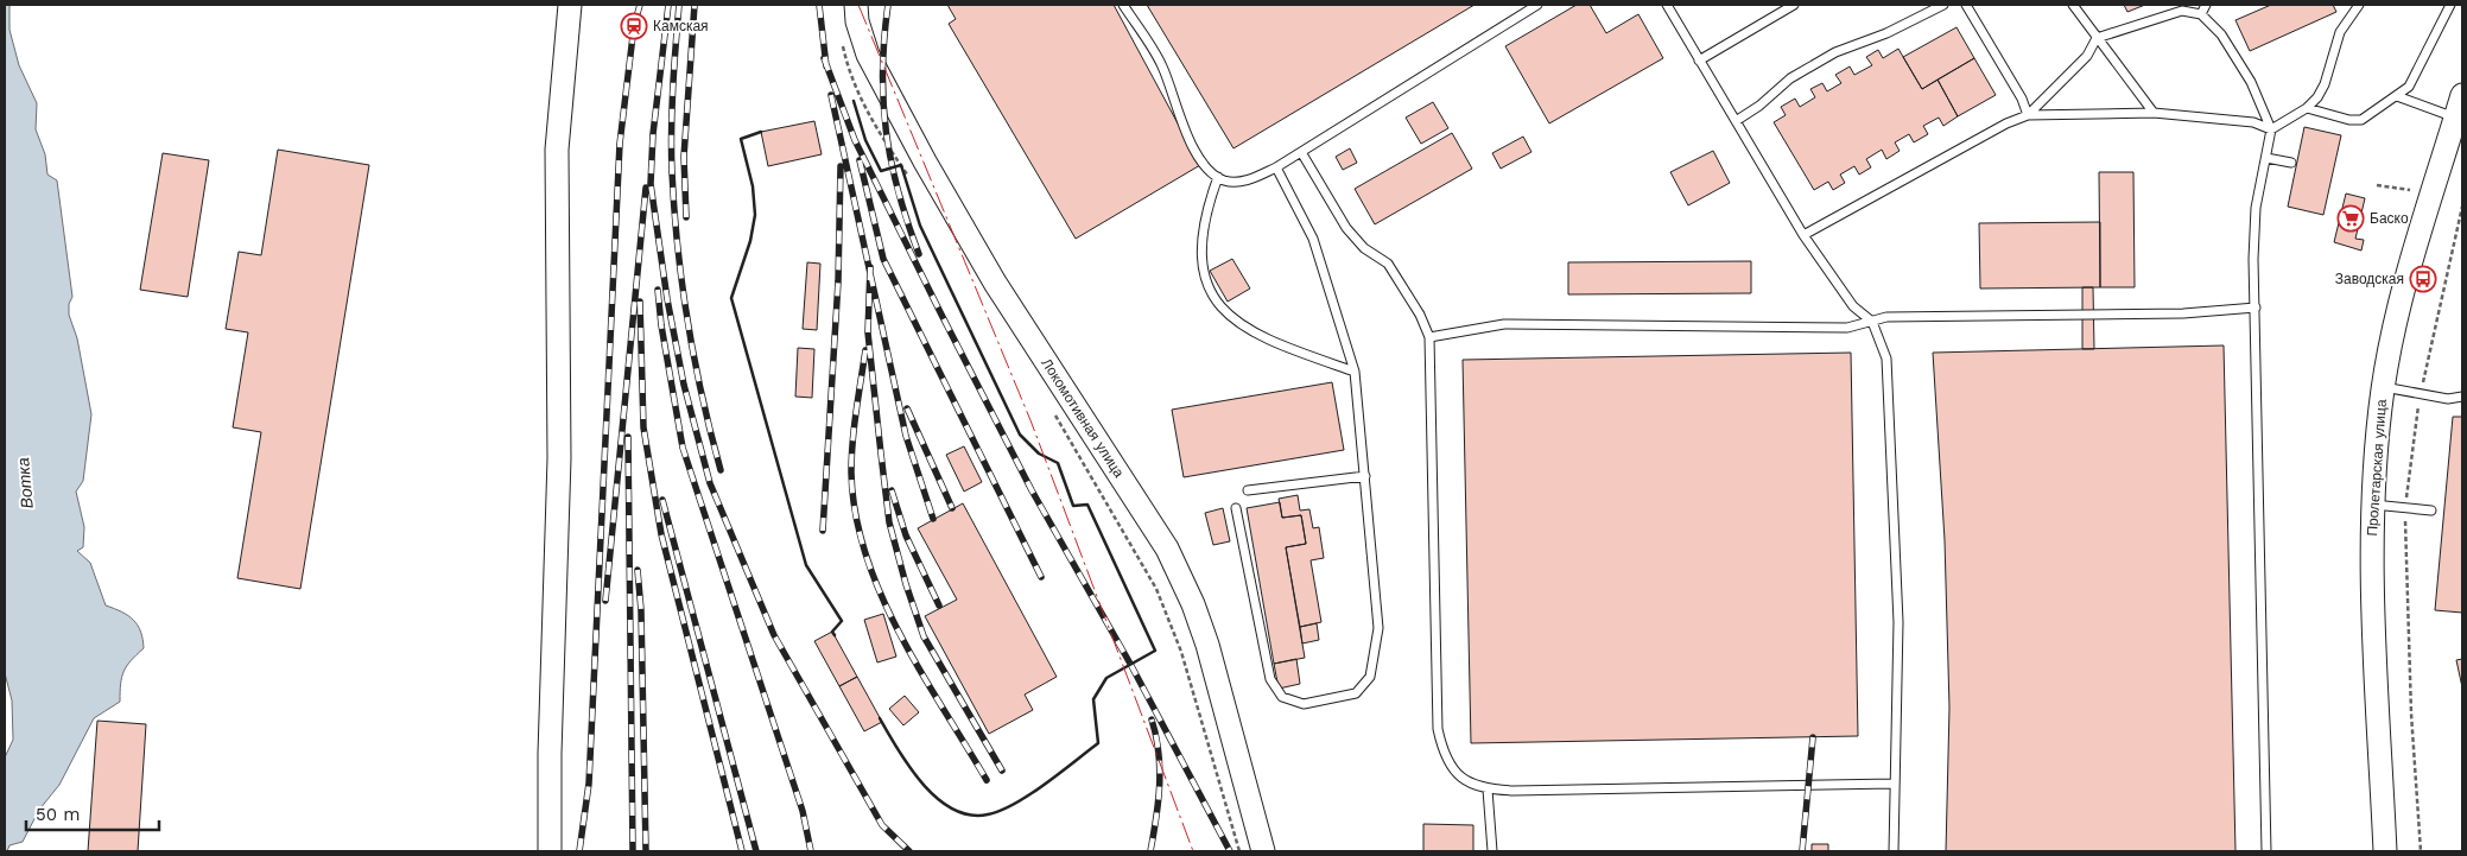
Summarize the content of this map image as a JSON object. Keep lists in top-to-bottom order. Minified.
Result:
{"streets":{"main road":["Локомотивная улица","Пролетарская улица"]},"water":["Вотка"],"places":{"station":["Камская"],"supermarket":["Баско"],"bus stop":["Заводская"]},"scale_bar":"50 m"}
